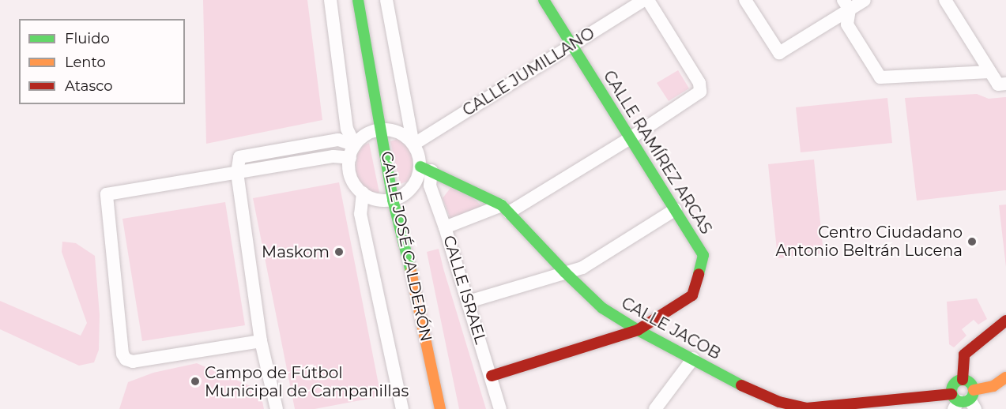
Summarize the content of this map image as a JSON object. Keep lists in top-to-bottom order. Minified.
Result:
{"streets":{"street":["CALLE JUMILLANO","CALLE RAMÍREZ ARCAS","CALLE JOSÉ CALDERÓN","CALLE ISRAEL","CALLE JACOB"]},"crossings":[["CALLE JUMILLANO","CALLE RAMÍREZ ARCAS"],["CALLE JUMILLANO","CALLE ISRAEL"],["CALLE RAMÍREZ ARCAS","CALLE ISRAEL"],["CALLE RAMÍREZ ARCAS","CALLE JACOB"],["CALLE ISRAEL","CALLE JACOB"]],"places":["Centro Ciudadano Antonio Beltrán Lucena","Maskom","Campo de Fútbol Municipal de Campanillas"],"legend":["Fluido","Lento","Atasco"]}
